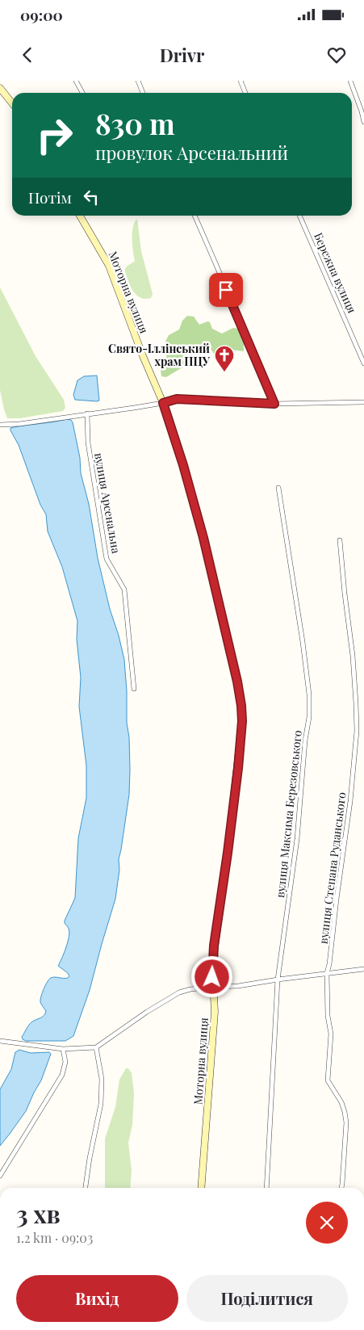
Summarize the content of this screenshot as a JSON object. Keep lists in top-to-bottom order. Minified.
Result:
{"streets":{"street":["Бережна вулиця","Моторна вулиця","вулиця Арсенальна","вулиця Максима Березовського","вулиця Степана Руданського"]},"places":{"church":["Свято-Іллінський храм ПЦУ"]},"page":{"status":"09:00","header":"Drivr","turn":["830 m","провулок Арсенальний"],"then":"Потім","heading":["3 хв","1.2 km · 09:03"],"buttons":["Вихід","Поділитися"]}}
